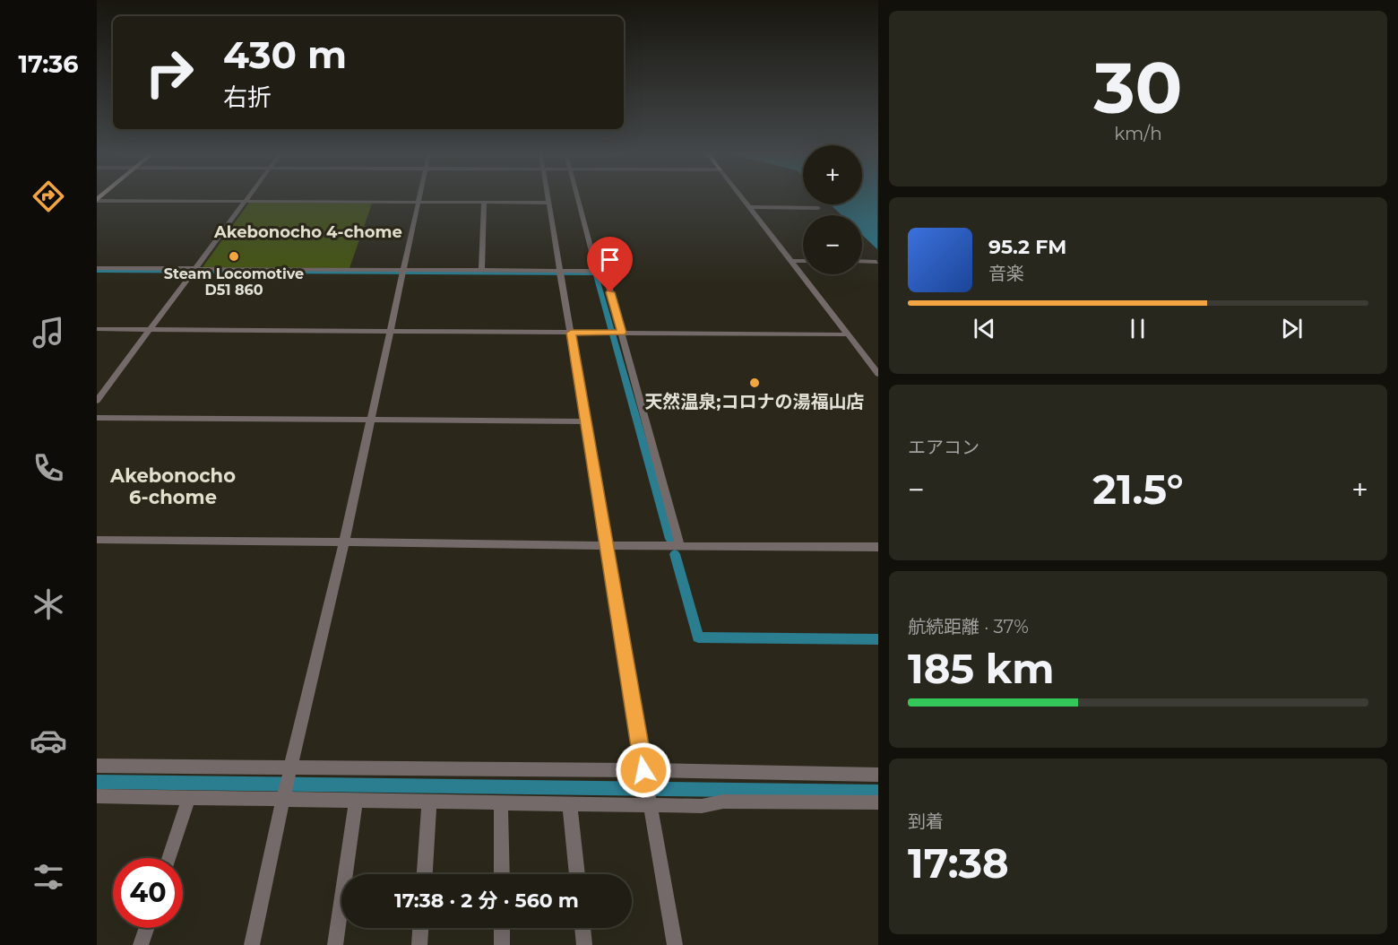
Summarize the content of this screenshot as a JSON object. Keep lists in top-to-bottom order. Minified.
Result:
{"districts":["Akebonocho 4-chome","Akebonocho 6-chome"],"places":["Steam Locomotive D51 860","天然温泉;コロナの湯福山店"],"page":{"tabs":"17:36","tile":[["30","km/h"],"エアコン",["航続距離 · 37%","185 km"],["到着","17:38"]],"turn":["430 m","右折"],"map_buttons":["+","−"],"song":["95.2 FM","音楽"],"heat":["−","21.5°","+"],"limit":"40","trip":"17:38 · 2 分 · 560 m"}}
